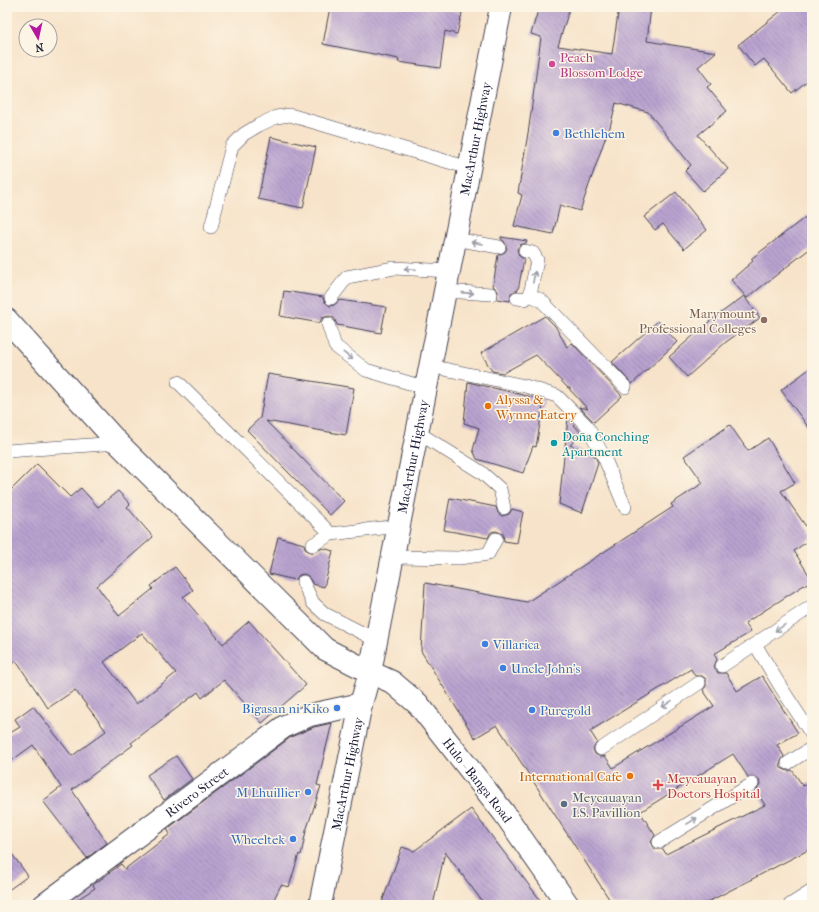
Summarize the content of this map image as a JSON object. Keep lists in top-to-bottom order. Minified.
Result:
{"streets":{"main road":["MacArthur Highway","Hulo - Banga Road","Rivero Street"]},"crossings":[["MacArthur Highway","Hulo - Banga Road"],["MacArthur Highway","Rivero Street"]],"places":{"other":["Peach Blossom Lodge","Bethlehem","Marymount Professional Colleges","Alyssa & Wynne Eatery","Doña Conching Apartment","Villarica","Uncle John's","Bigasan ni Kiko","Puregold","International Cafe","M Lhuillier","Meycauayan I.S. Pavillion","Wheeltek"],"health":["Meycauayan Doctors Hospital"]},"north":"bottom"}
